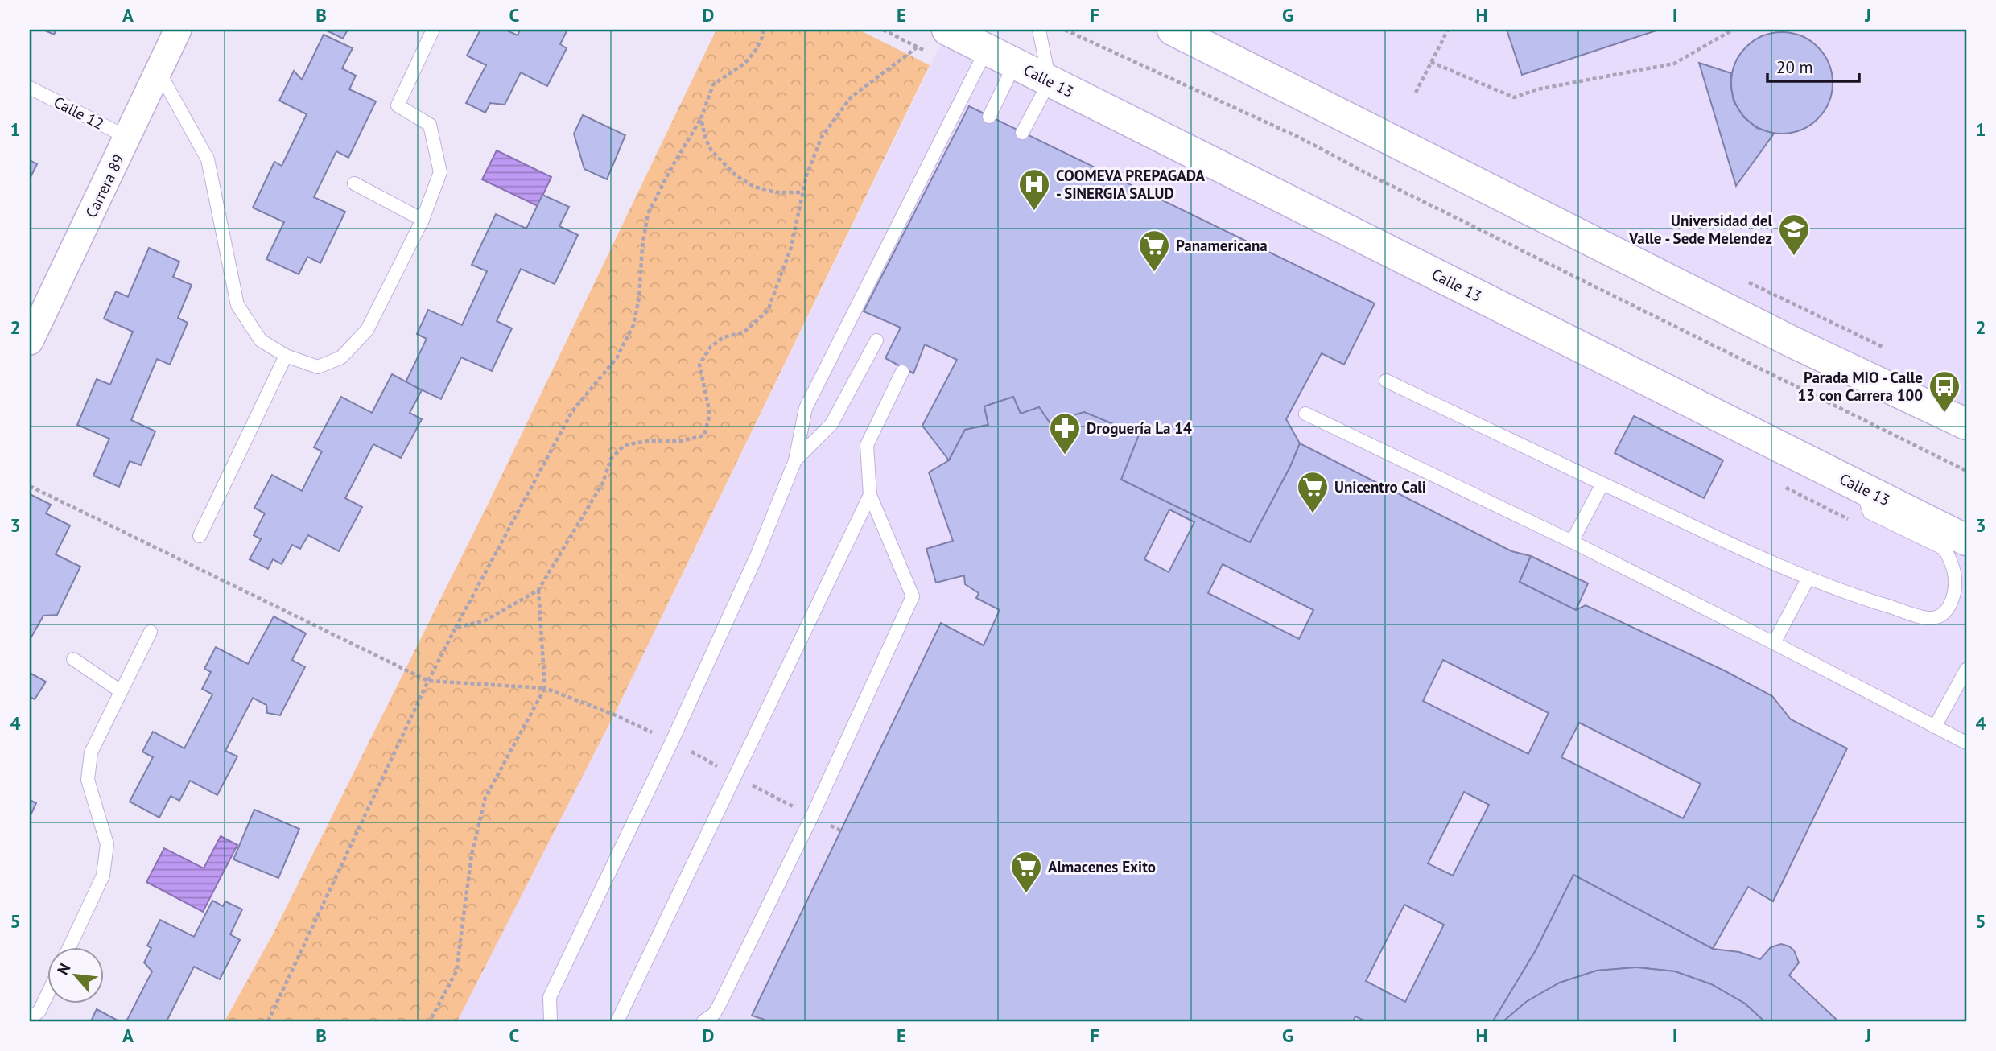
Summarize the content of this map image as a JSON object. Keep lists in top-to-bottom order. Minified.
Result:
{"streets":{"main road":["Calle 13"],"street":["Carrera 89"],"lane":["Calle 12"]},"crossings":[["Calle 12","Carrera 89"]],"places":{"hospital":["COOMEVA PREPAGADA - SINERGIA SALUD"],"school or university":["Universidad del Valle - Sede Melendez"],"supermarket":["Panamericana","Unicentro Cali","Almacenes Exito"],"bus stop":["Parada MIO - Calle 13 con Carrera 100"],"pharmacy":["Droguería La 14"]},"scale_bar":"20 m","north":"top left","grid":{"columns":["A","B","C","D","E","F","G","H","I","J"],"rows":["1","2","3","4","5"]}}
